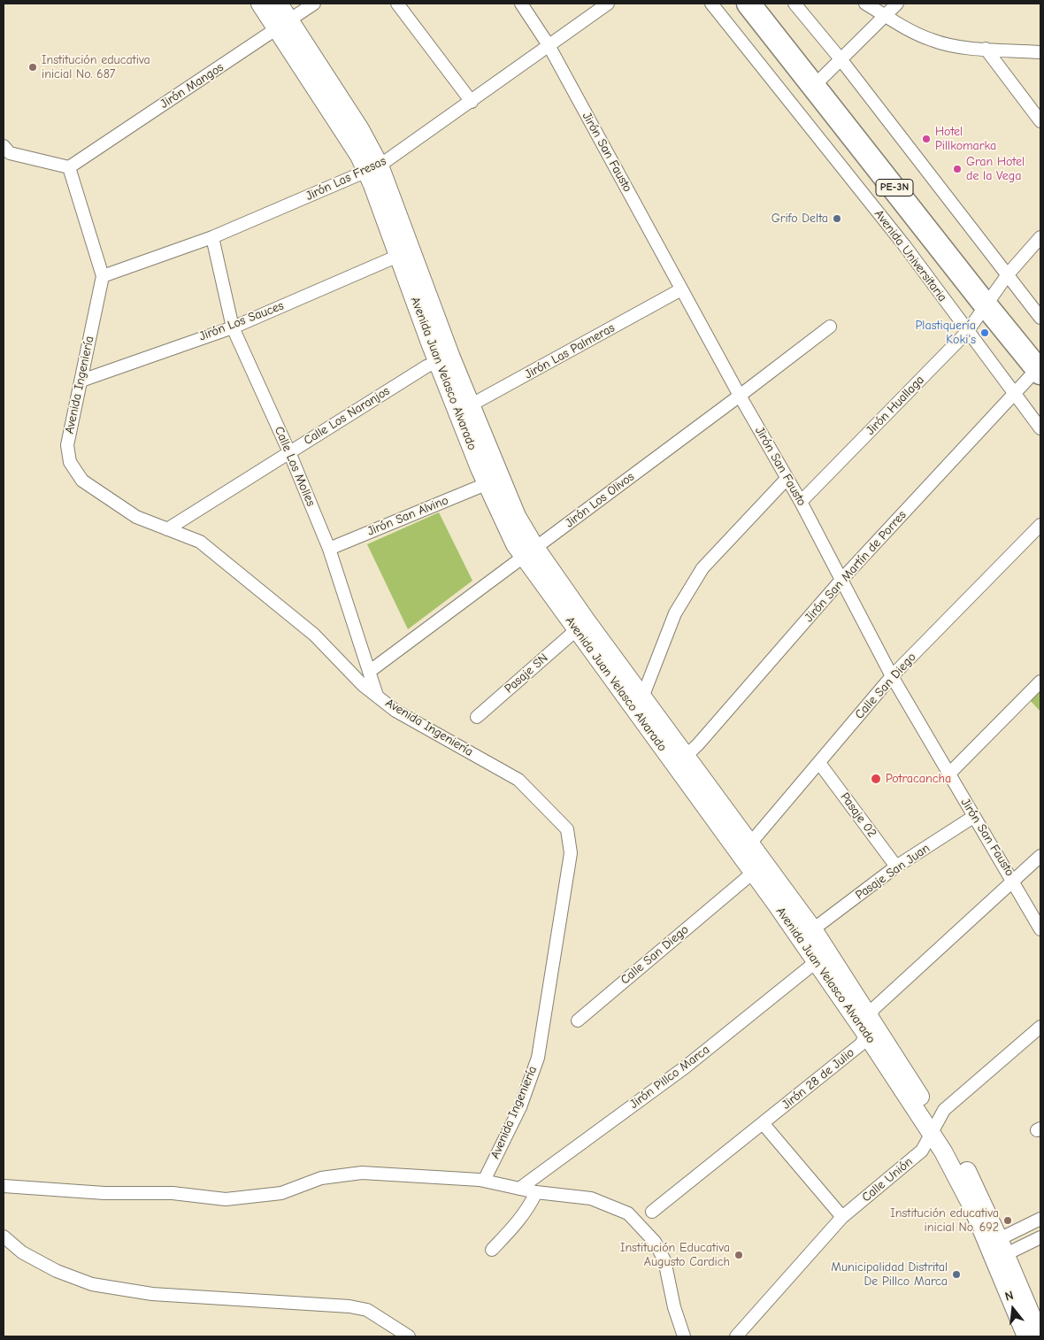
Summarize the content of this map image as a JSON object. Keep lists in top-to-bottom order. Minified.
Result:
{"streets":{"highway":["PE-3N"],"street":["Jirón Mangos","Jirón San Fausto","Jirón Las Fresas","Avenida Universitaria","Jirón Los Sauces","Jirón Las Palmeras","Avenida Juan Velasco Alvarado","Avenida Ingeniería","Jirón Huallaga","Calle Los Naranjos","Calle Los Molles","Jirón Los Olivos","Jirón San Alvino","Jirón San Martín de Porres","Pasaje SN","Calle San Diego","Pasaje 02","Pasaje San Juan","Jirón Pillco Marca","Jirón 28 de Julio","Calle Unión"]},"crossings":[["Jirón Mangos","Avenida Juan Velasco Alvarado"],["Jirón Mangos","Avenida Ingeniería"],["Jirón San Fausto","Jirón Las Fresas"],["Jirón San Fausto","Jirón Las Palmeras"],["Jirón San Fausto","Jirón Huallaga"],["Jirón San Fausto","Jirón Los Olivos"],["Jirón San Fausto","Jirón San Martín de Porres"],["Jirón San Fausto","Calle San Diego"],["Jirón San Fausto","Pasaje San Juan"],["Jirón San Fausto","Jirón 28 de Julio"],["Jirón Las Fresas","Avenida Juan Velasco Alvarado"],["Jirón Las Fresas","Avenida Ingeniería"],["Jirón Las Fresas","Calle Los Molles"],["PE-3N","Jirón Huallaga"],["PE-3N","Jirón San Martín de Porres"],["Avenida Universitaria","Jirón Huallaga"],["Avenida Universitaria","Jirón San Martín de Porres"],["Jirón Los Sauces","Avenida Juan Velasco Alvarado"],["Jirón Los Sauces","Avenida Ingeniería"],["Jirón Los Sauces","Calle Los Molles"],["Jirón Las Palmeras","Avenida Juan Velasco Alvarado"],["Avenida Juan Velasco Alvarado","Calle Los Naranjos"],["Avenida Juan Velasco Alvarado","Jirón Los Olivos"],["Avenida Juan Velasco Alvarado","Jirón San Alvino"],["Avenida Juan Velasco Alvarado","Jirón San Martín de Porres"],["Avenida Juan Velasco Alvarado","Pasaje SN"],["Avenida Juan Velasco Alvarado","Calle San Diego"],["Avenida Juan Velasco Alvarado","Pasaje San Juan"],["Avenida Juan Velasco Alvarado","Jirón Pillco Marca"],["Avenida Juan Velasco Alvarado","Jirón 28 de Julio"],["Avenida Juan Velasco Alvarado","Calle Unión"],["Avenida Ingeniería","Calle Los Naranjos"],["Avenida Ingeniería","Calle Los Molles"],["Calle Los Naranjos","Calle Los Molles"],["Calle Los Molles","Jirón Los Olivos"],["Calle Los Molles","Jirón San Alvino"],["Calle San Diego","Pasaje 02"],["Pasaje 02","Pasaje San Juan"]],"places":["Institución educativa inicial No. 687","Hotel Pillkomarka","Gran Hotel de la Vega","Grifo Delta","Plastiquería Koki's","Potracancha","Institución educativa inicial No. 692","Institución Educativa Augusto Cardich","Municipalidad Distrital De Pillco Marca"],"north":"top"}
